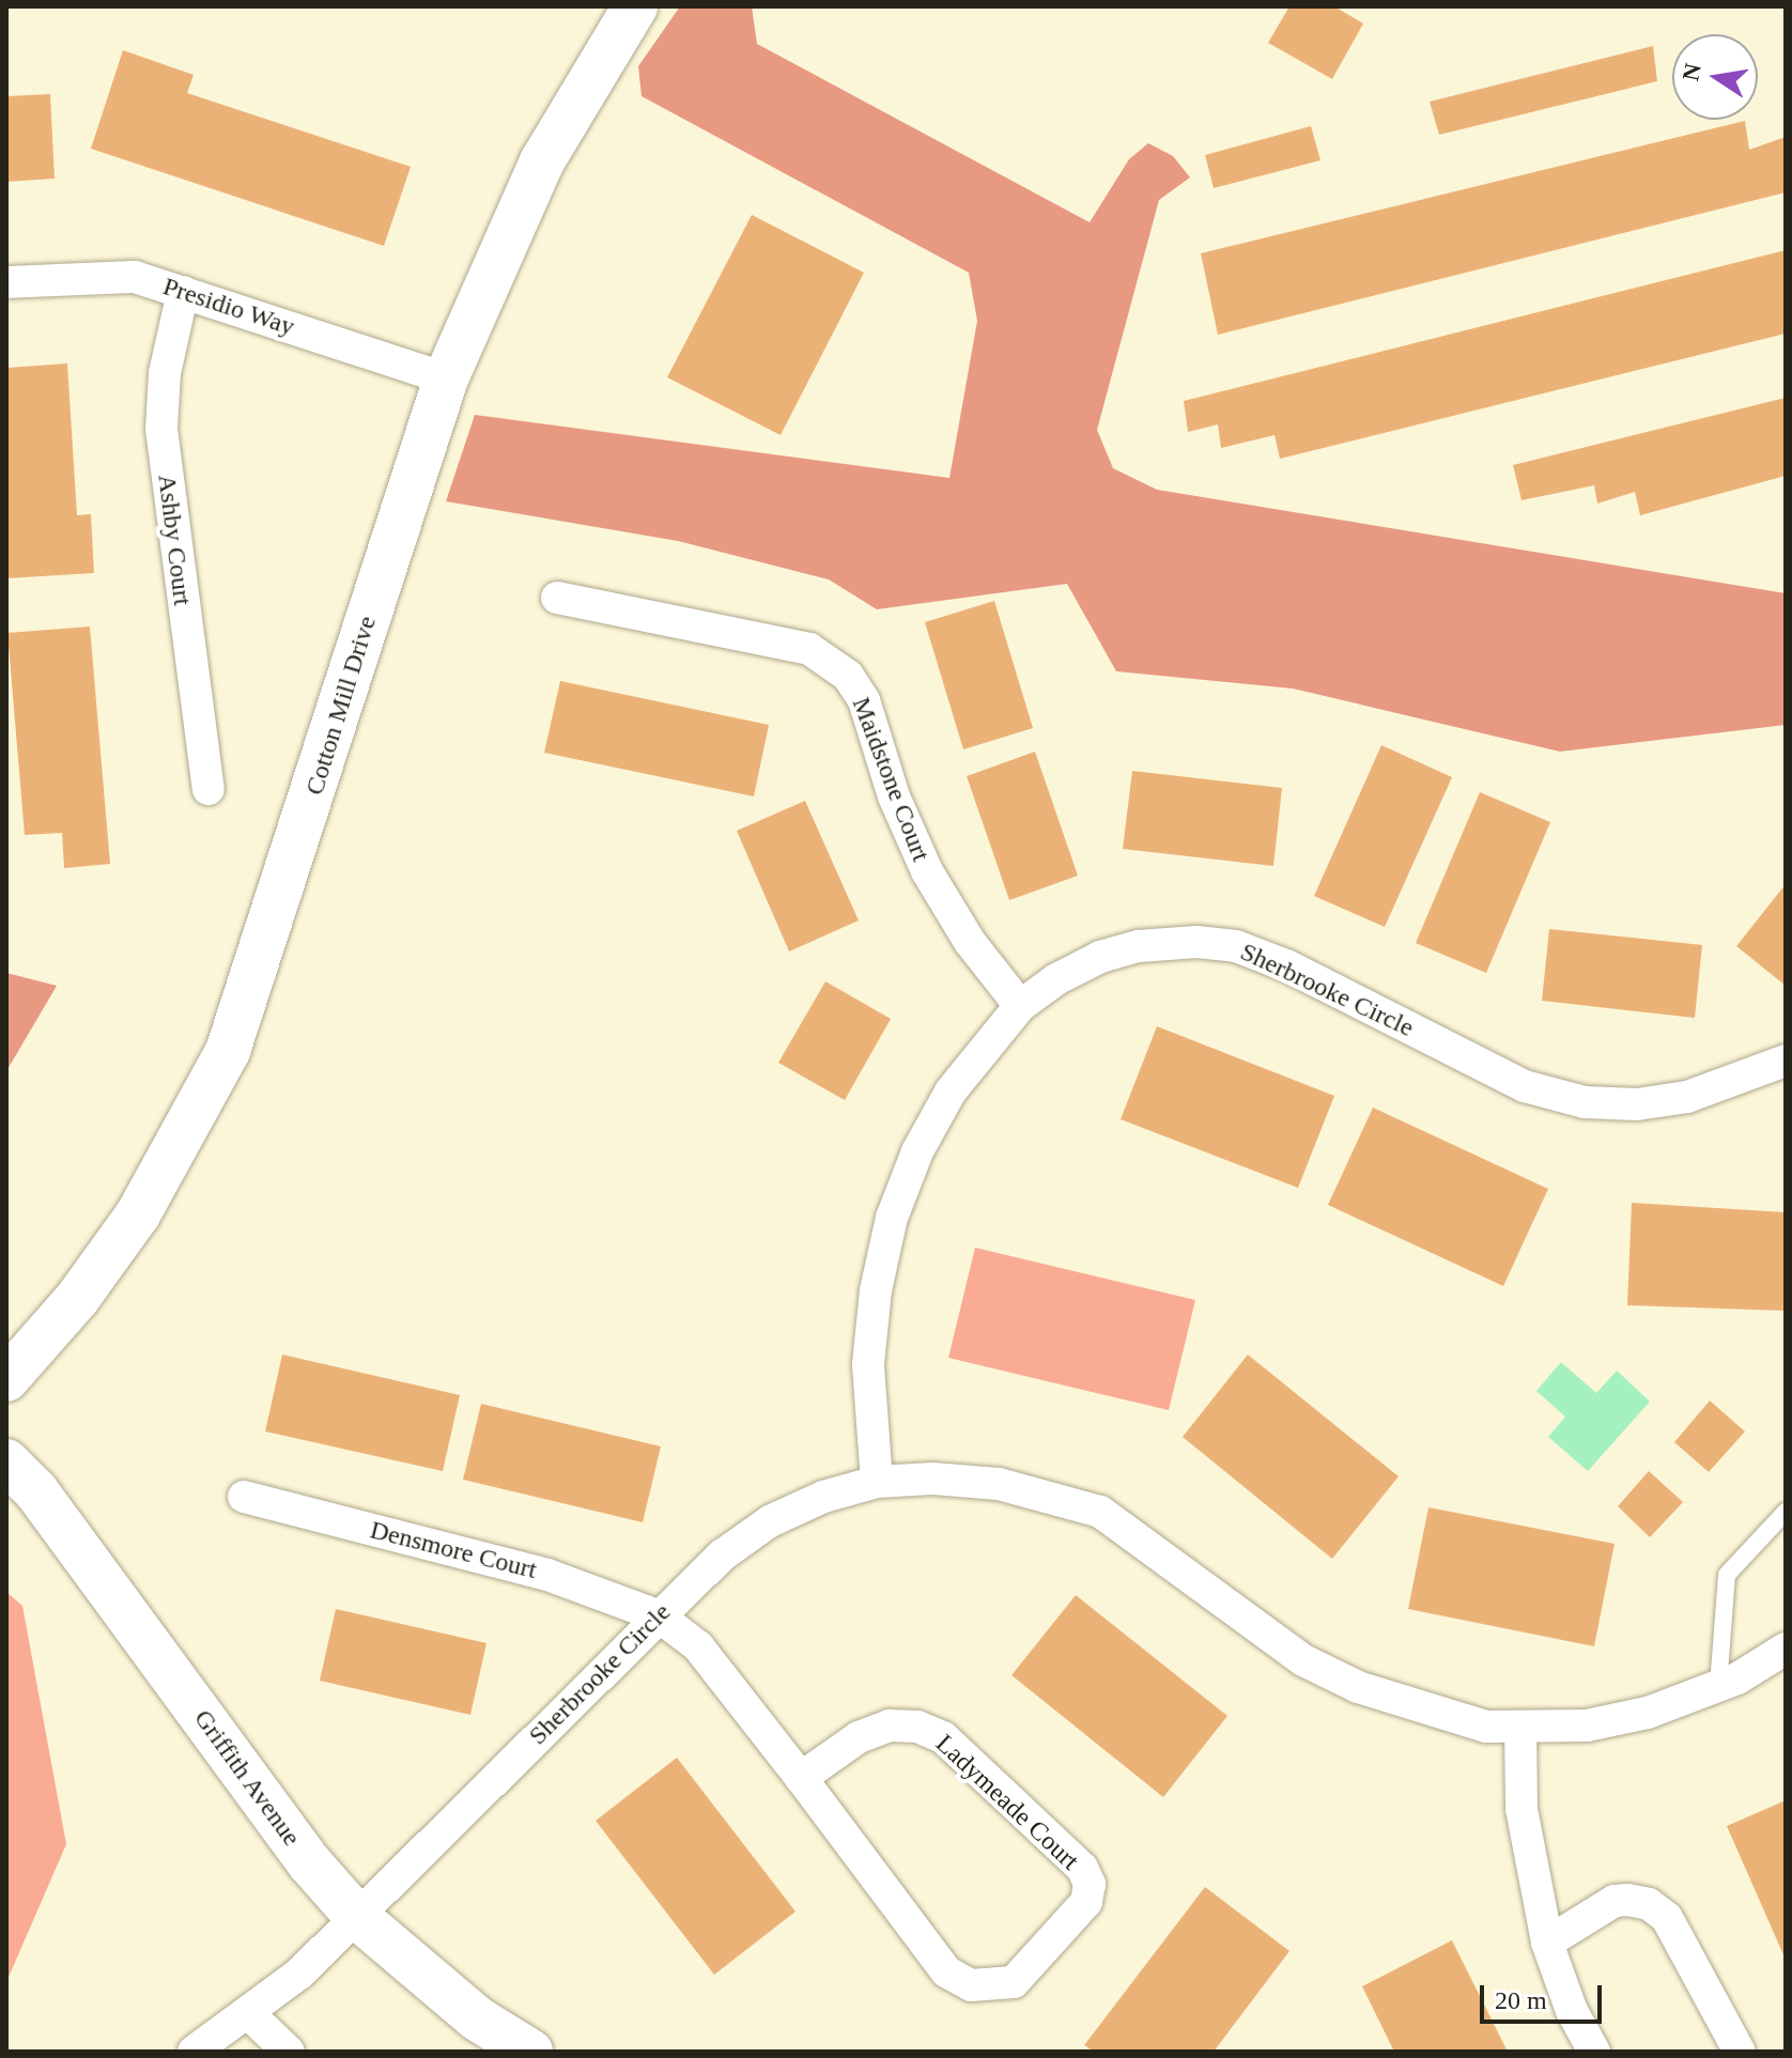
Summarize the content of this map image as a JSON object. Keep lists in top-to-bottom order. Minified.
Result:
{"streets":{"street":["Presidio Way","Ashby Court","Cotton Mill Drive","Maidstone Court","Sherbrooke Circle","Densmore Court","Griffith Avenue","Ladymeade Court"]},"crossings":[["Presidio Way","Ashby Court"],["Presidio Way","Cotton Mill Drive"],["Maidstone Court","Sherbrooke Circle"],["Sherbrooke Circle","Densmore Court"],["Sherbrooke Circle","Griffith Avenue"],["Sherbrooke Circle","Ladymeade Court"],["Densmore Court","Ladymeade Court"]],"scale_bar":"20 m","north":"left"}
